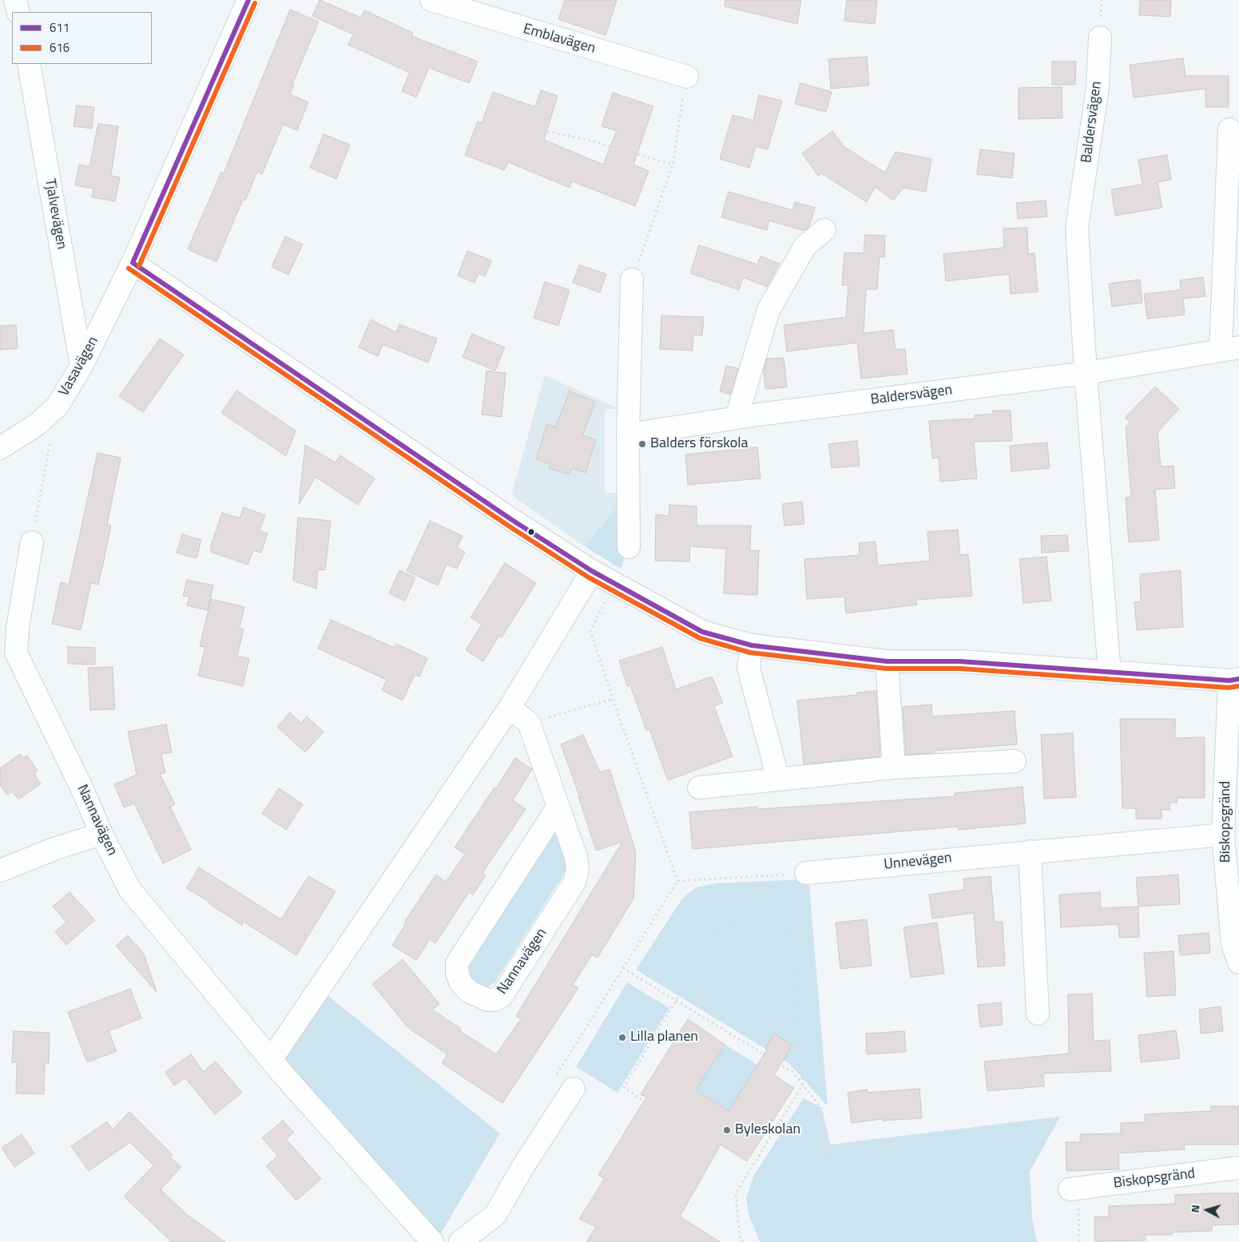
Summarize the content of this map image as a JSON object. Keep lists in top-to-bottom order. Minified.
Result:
{"streets":{"street":["Emblavägen","Baldersvägen","Tjalvevägen","Vasavägen","Nannavägen","Biskopsgränd","Unnevägen"]},"crossings":[["Tjalvevägen","Vasavägen"],["Biskopsgränd","Unnevägen"]],"places":["Balders förskola","Lilla planen","Byleskolan"],"lines":["transit line 611","transit line 616"],"legend":["611","616"],"north":"left"}
